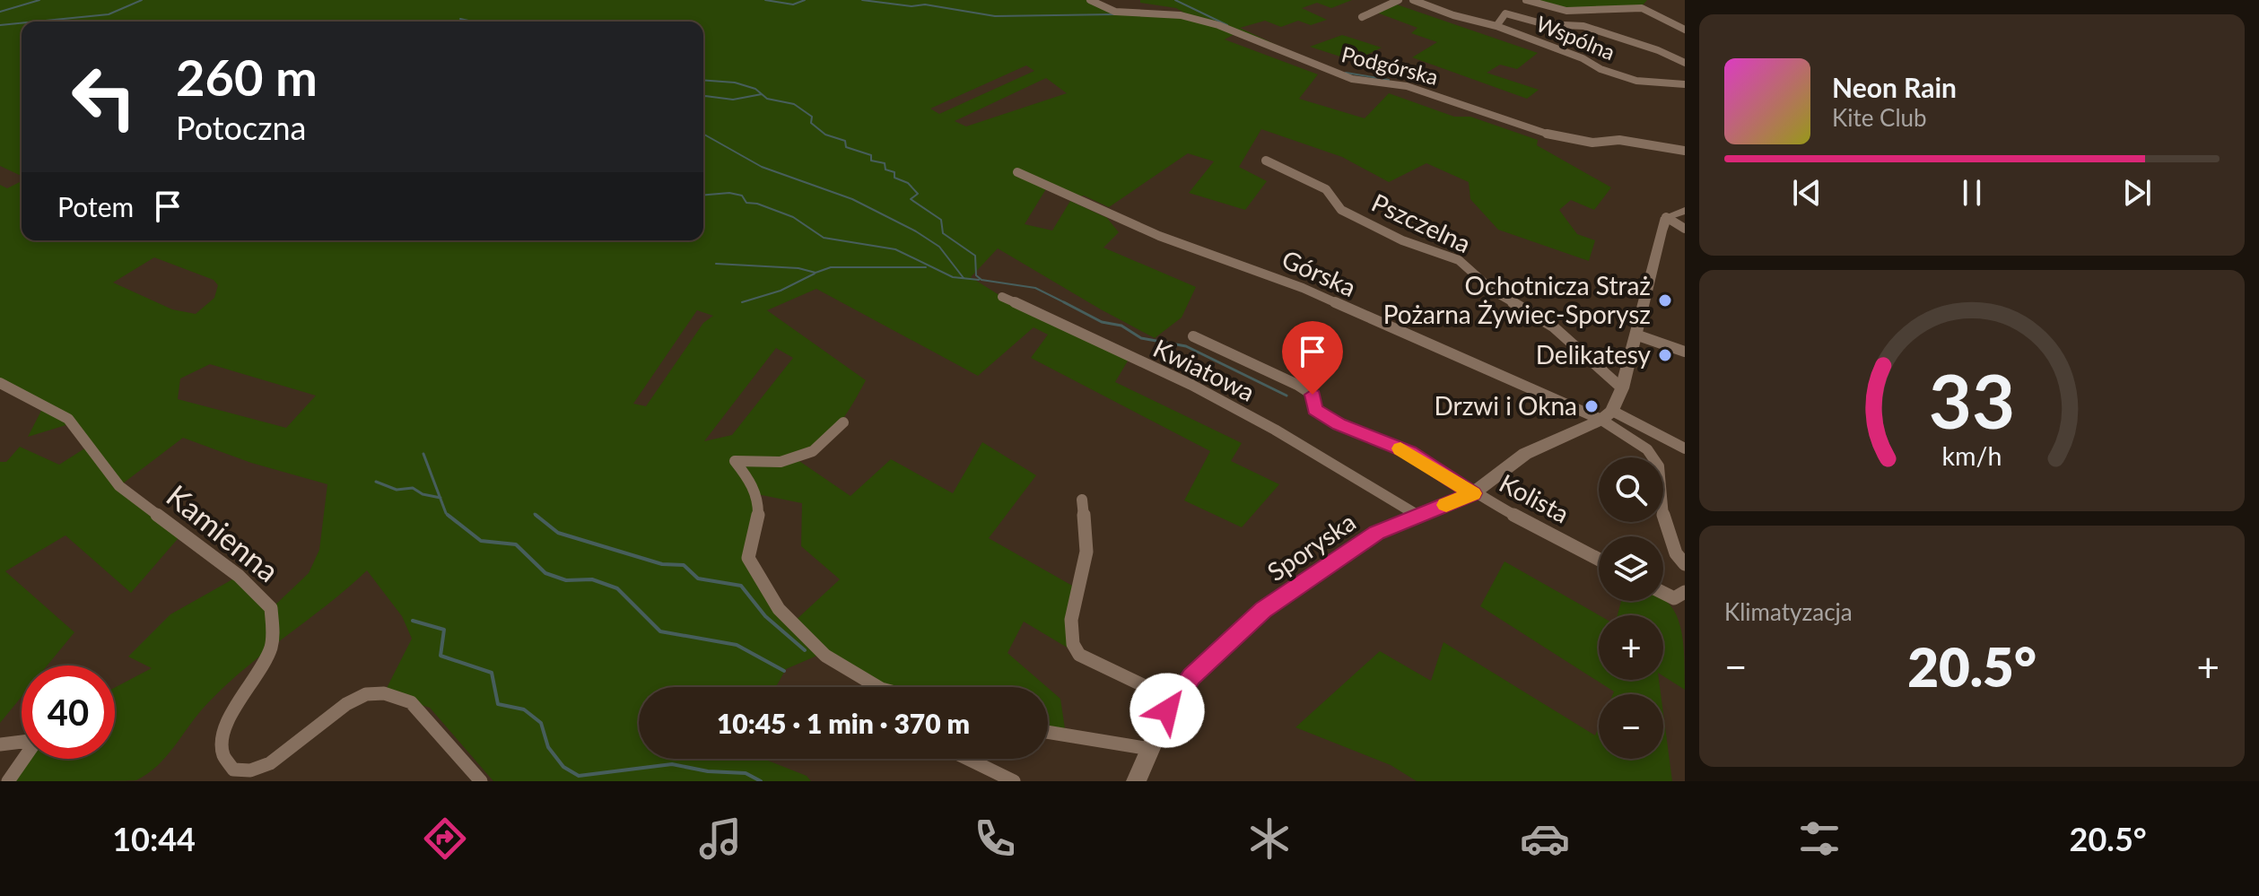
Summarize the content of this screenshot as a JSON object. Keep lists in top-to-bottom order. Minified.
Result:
{"streets":{"street":["Wspólna","Podgórska","Pszczelna","Górska","Kwiatowa","Kolista","Kamienna","Sporyska"]},"crossings":[["Górska","Sporyska"],["Kwiatowa","Sporyska"],["Kolista","Sporyska"]],"places":["Ochotnicza Straż Pożarna Żywiec-Sporysz","Delikatesy","Drzwi i Okna"],"page":{"turn":["260 m","Potoczna"],"song":["Neon Rain","Kite Club"],"then":"Potem","map_buttons":["+","−"],"tile":"Klimatyzacja","heat":["−","20.5°","+"],"limit":"40","trip":"10:45 · 1 min · 370 m","tabs":["10:44","20.5°"],"gauge":["33","km/h"]}}
